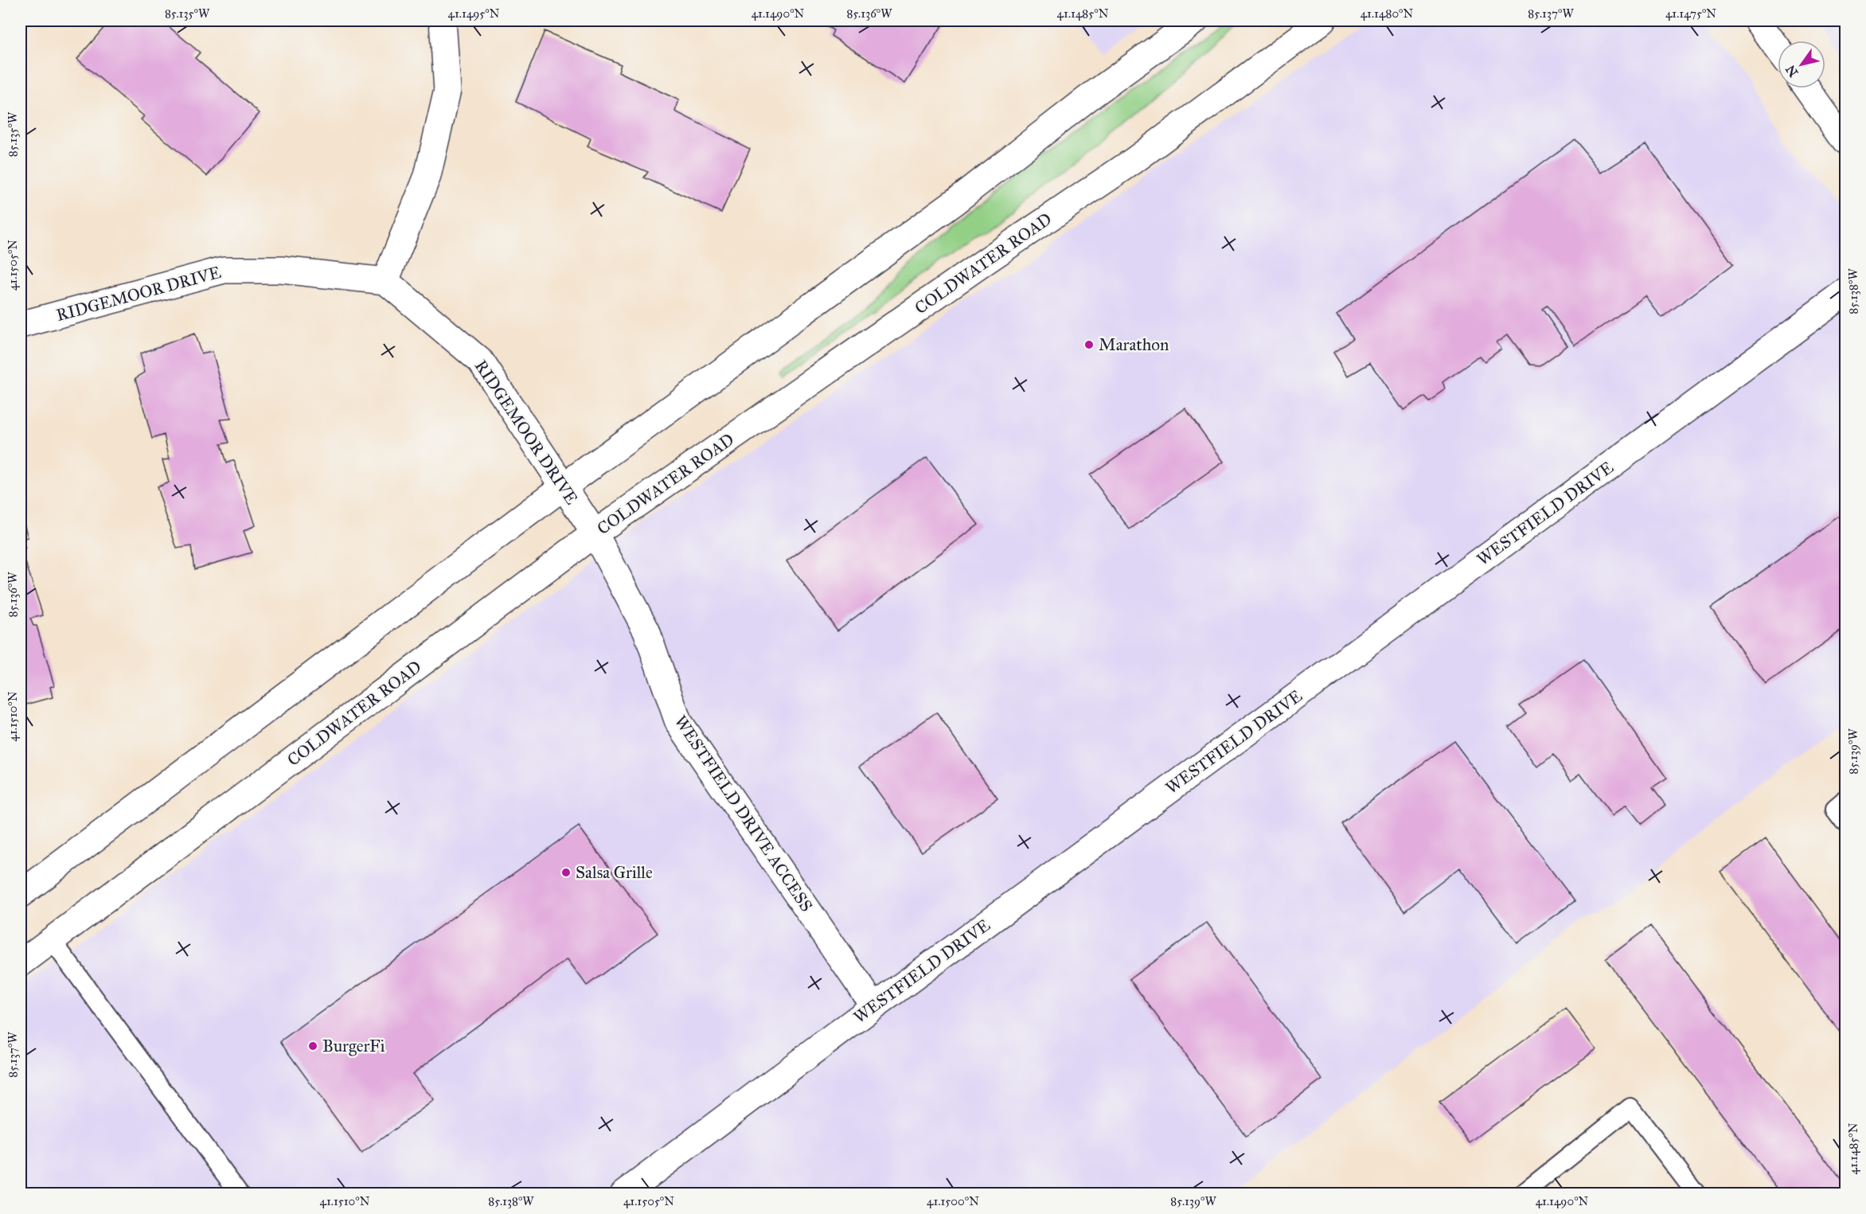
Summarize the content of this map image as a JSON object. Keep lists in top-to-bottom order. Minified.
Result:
{"streets":{"main road":["COLDWATER ROAD","RIDGEMOOR DRIVE","WESTFIELD DRIVE","WESTFIELD DRIVE ACCESS"]},"crossings":[["COLDWATER ROAD","RIDGEMOOR DRIVE"],["COLDWATER ROAD","WESTFIELD DRIVE ACCESS"],["RIDGEMOOR DRIVE","WESTFIELD DRIVE ACCESS"],["WESTFIELD DRIVE","WESTFIELD DRIVE ACCESS"]],"places":["Marathon","Salsa Grille","BurgerFi"],"north":"bottom left","coordinates":["85.135°W","41.1495°N","41.1490°N","85.136°W","41.1485°N","41.1480°N","85.137°W","41.1475°N","41.1505°N","85.138°W","41.1510°N","85.139°W","41.1500°N"]}
